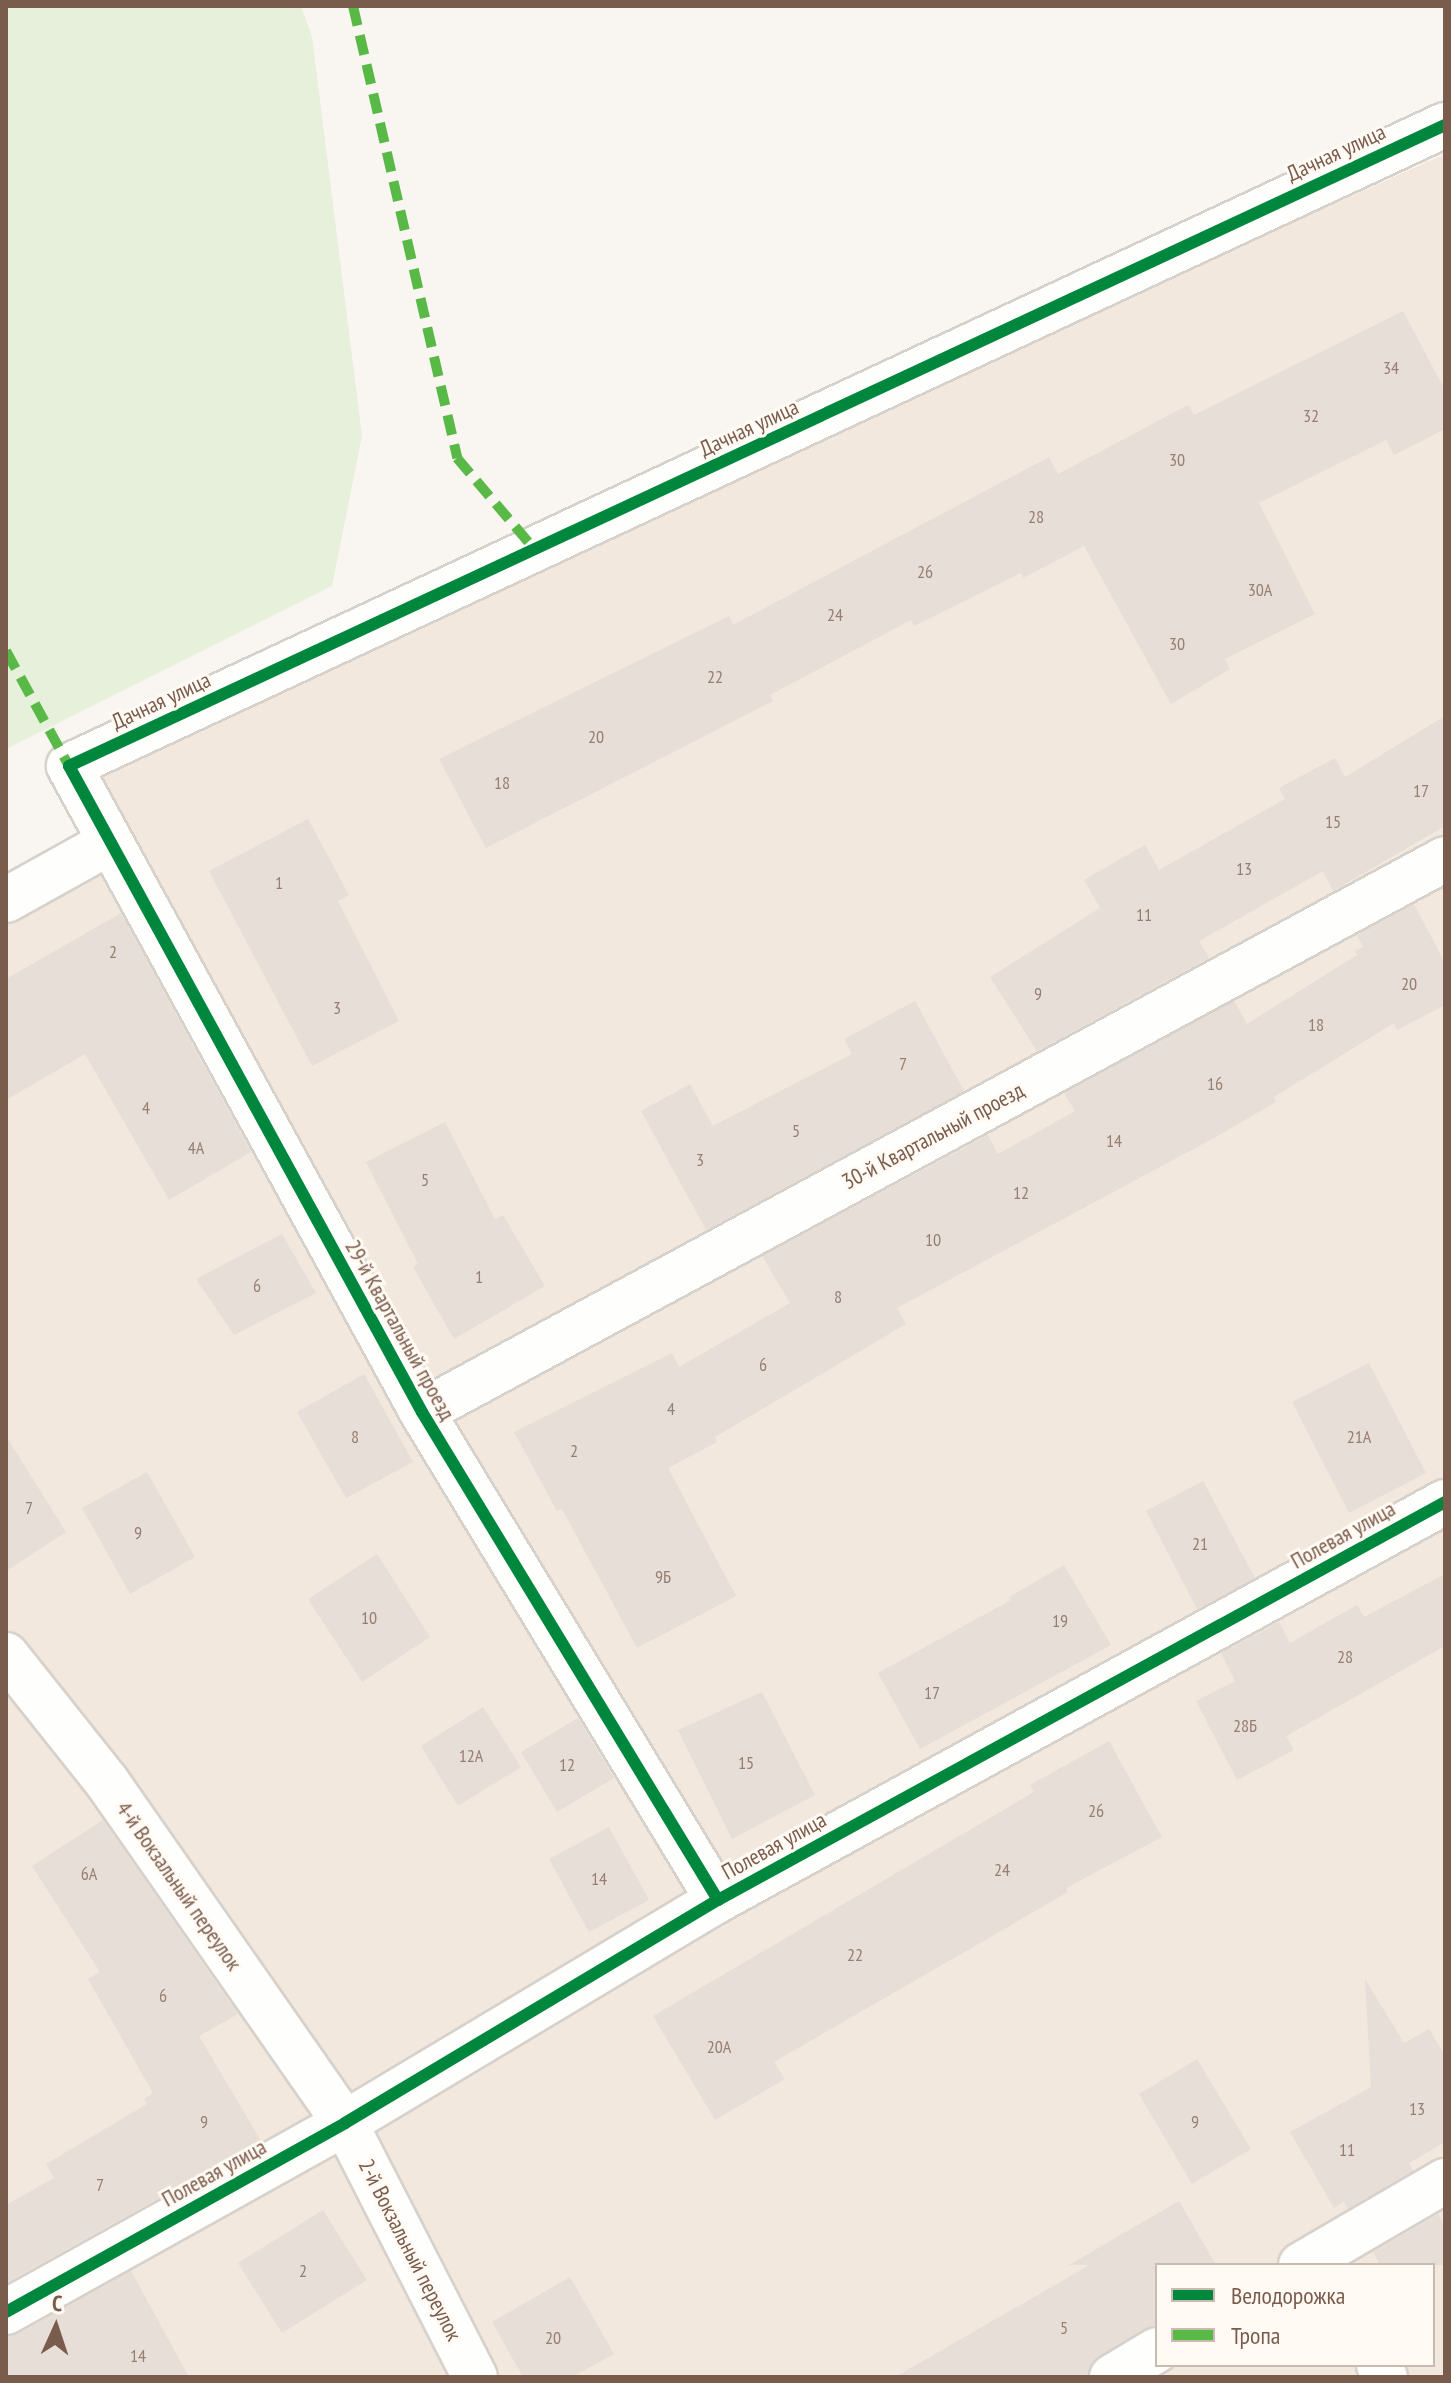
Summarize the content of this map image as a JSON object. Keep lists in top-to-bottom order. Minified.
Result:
{"streets":{"street":["Дачная улица","30-й Квартальный проезд","29-й Квартальный проезд","Полевая улица","4-й Вокзальный переулок","2-й Вокзальный переулок"]},"crossings":[["Дачная улица","29-й Квартальный проезд"],["30-й Квартальный проезд","29-й Квартальный проезд"],["29-й Квартальный проезд","Полевая улица"],["Полевая улица","4-й Вокзальный переулок"],["Полевая улица","2-й Вокзальный переулок"],["4-й Вокзальный переулок","2-й Вокзальный переулок"]],"house_numbers":["34","32","30","28","26","30А","24","30","22","20","18","17","15","13","1","11","2","20","9","3","18","7","16","4","5","14","4А","3","5","12","10","1","6","8","6","4","8","21А","2","7","9","21","9Б","10","19","28","17","28Б","12А","15","12","26","24","6А","14","22","6","20А","13","9","9","11","7","2","5","20","14"],"legend":["Велодорожка","Тропа"],"north":"top"}
